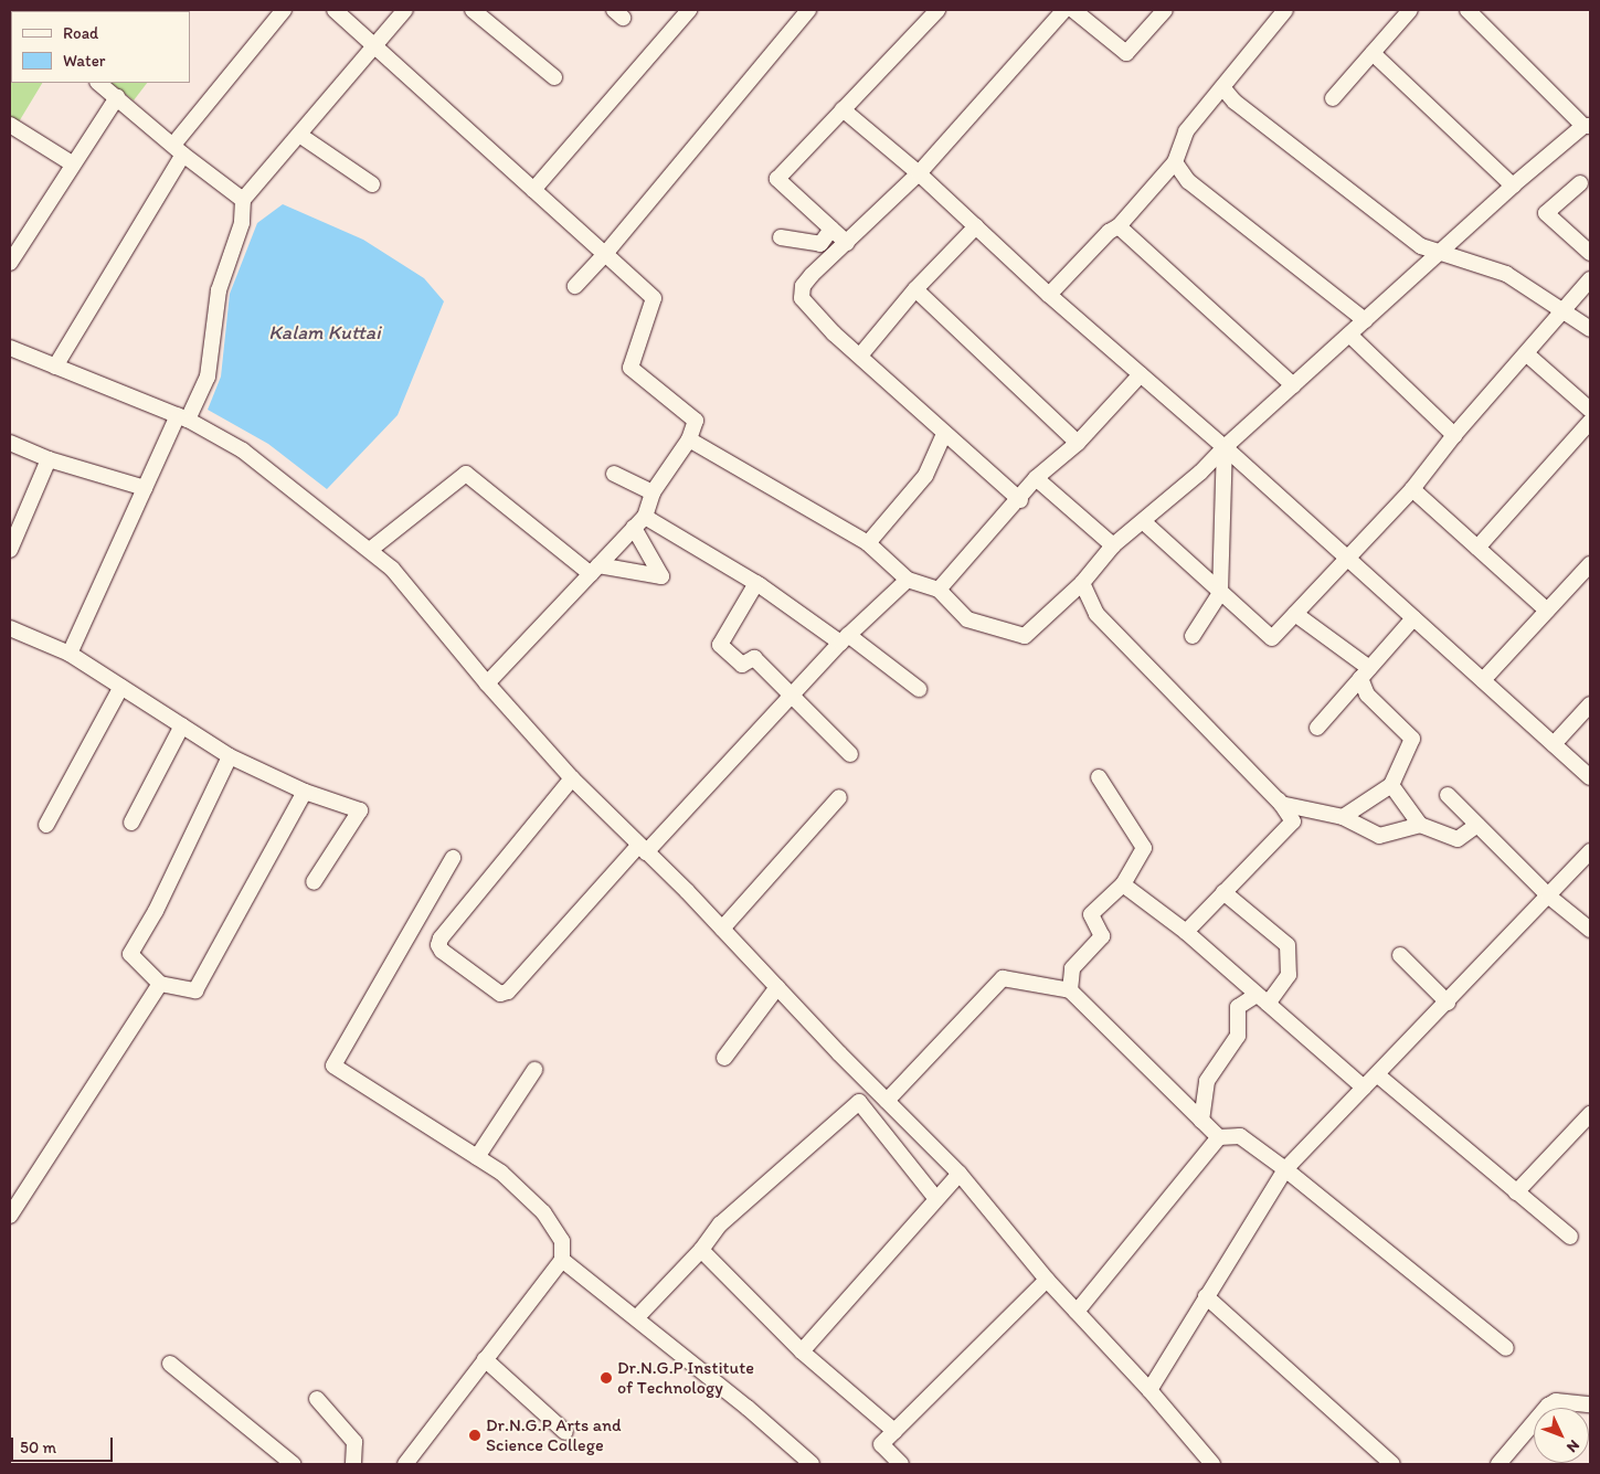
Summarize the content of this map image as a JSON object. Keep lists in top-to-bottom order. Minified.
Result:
{"water":["Kalam Kuttai"],"places":["Dr.N.G.P Institute of Technology","Dr.N.G.P Arts and Science College"],"legend":["Road","Water"],"scale_bar":"50 m","north":"bottom right"}
